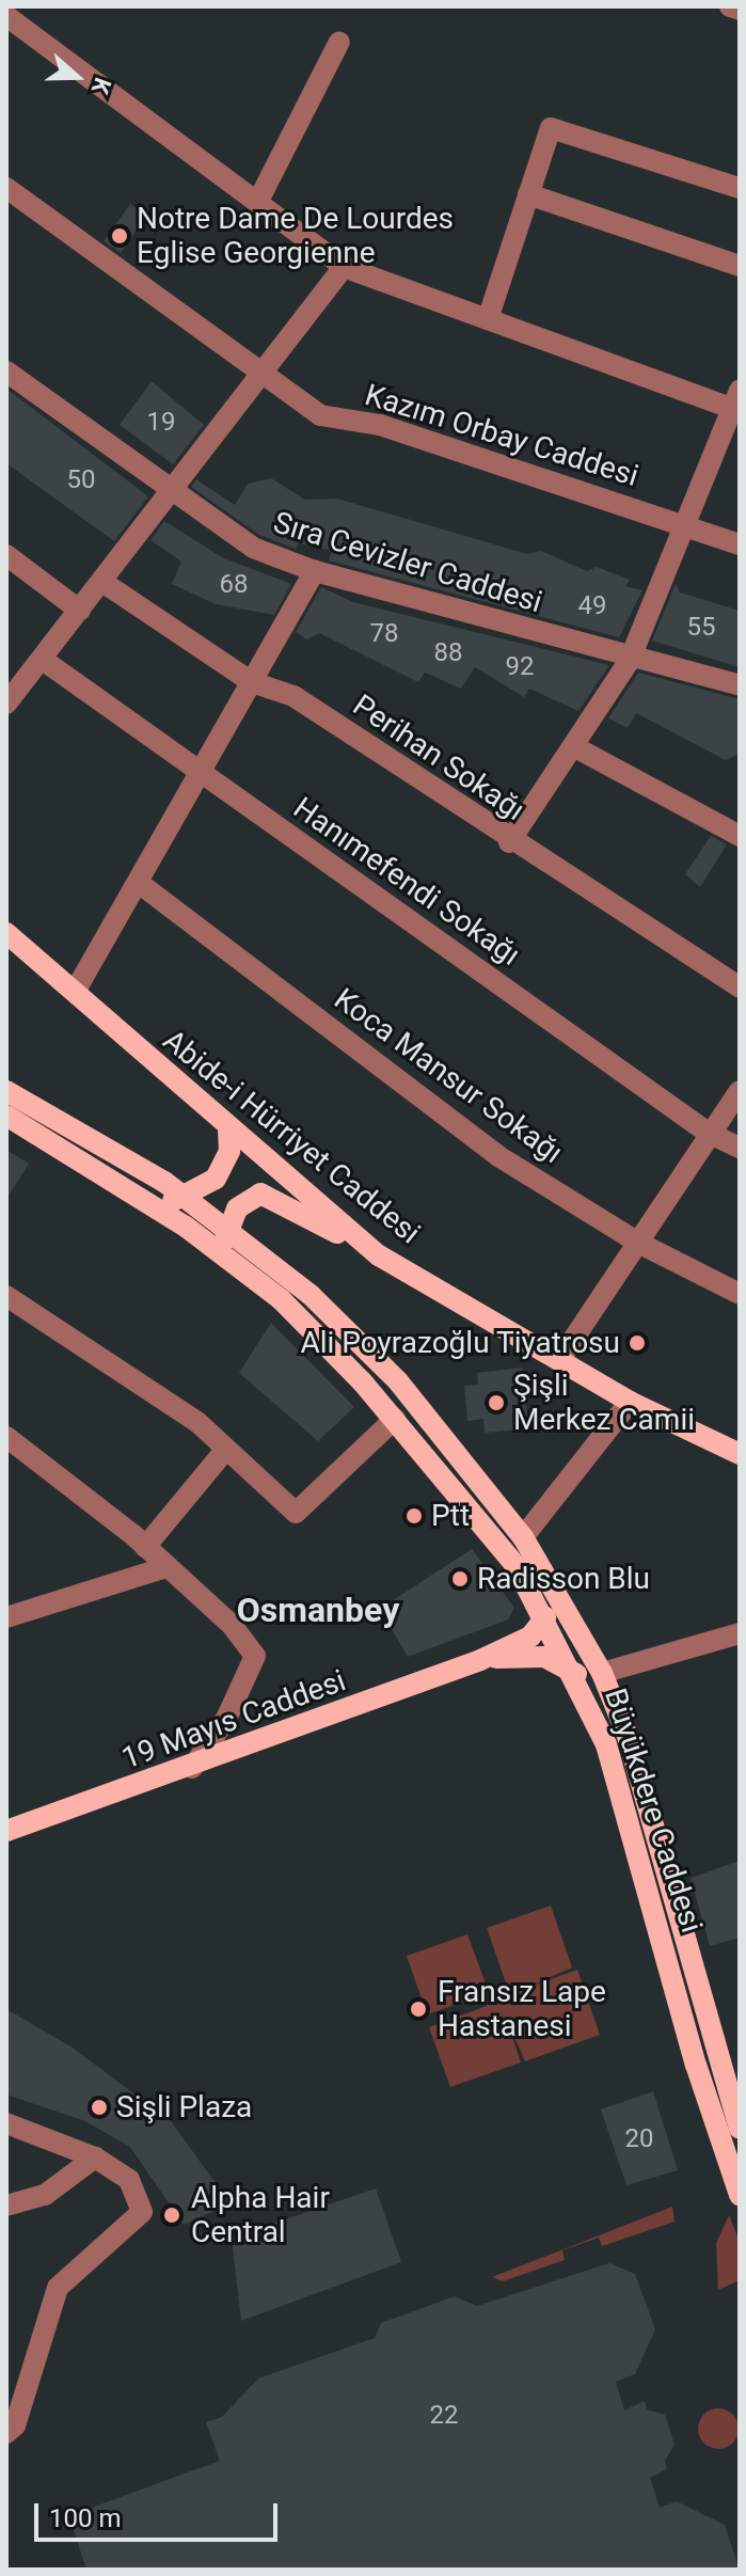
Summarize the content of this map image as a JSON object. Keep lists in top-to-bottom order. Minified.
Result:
{"streets":{"main road":["Abide-i Hürriyet Caddesi","19 Mayıs Caddesi","Büyükdere Caddesi"],"street":["Kazım Orbay Caddesi","Sıra Cevizler Caddesi","Perihan Sokağı","Hanımefendi Sokağı","Koca Mansur Sokağı"]},"crossings":[["19 Mayıs Caddesi","Büyükdere Caddesi"]],"districts":["Osmanbey"],"places":["Notre Dame De Lourdes Eglise Georgienne","Ali Poyrazoğlu Tiyatrosu","Şişli Merkez Camii","Ptt","Radisson Blu","Fransız Lape Hastanesi","Sişli Plaza","Alpha Hair Central"],"house_numbers":["19","50","68","49","55","78","88","92","20","22"],"scale_bar":"100 m","north":"right"}
